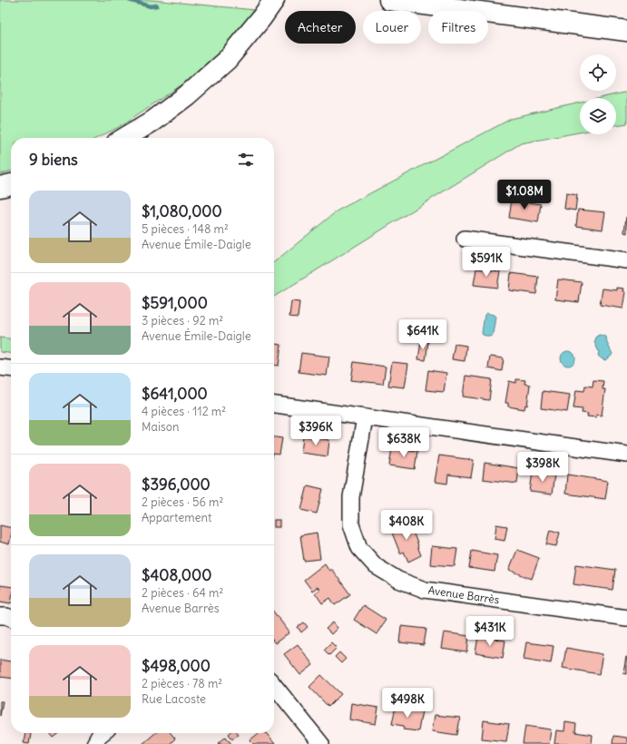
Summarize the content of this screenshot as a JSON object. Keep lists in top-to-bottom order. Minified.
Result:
{"streets":{"street":["Avenue Barrès"]},"page":{"chip":["Acheter","Louer","Filtres"],"heading":"9 biens","price":["$1.08M","$591K","$641K","$396K","$638K","$398K","$408K","$431K","$498K"],"list":[{"name":"$1,080,000","note":"5 pièces · 148 m² · Avenue Émile-Daigle"},{"name":"$591,000","note":"3 pièces · 92 m² · Avenue Émile-Daigle"},{"name":"$641,000","note":"4 pièces · 112 m² · Maison"},{"name":"$396,000","note":"2 pièces · 56 m² · Appartement"},{"name":"$408,000","note":"2 pièces · 64 m² · Avenue Barrès"},{"name":"$498,000","note":"2 pièces · 78 m² · Rue Lacoste"}]}}
